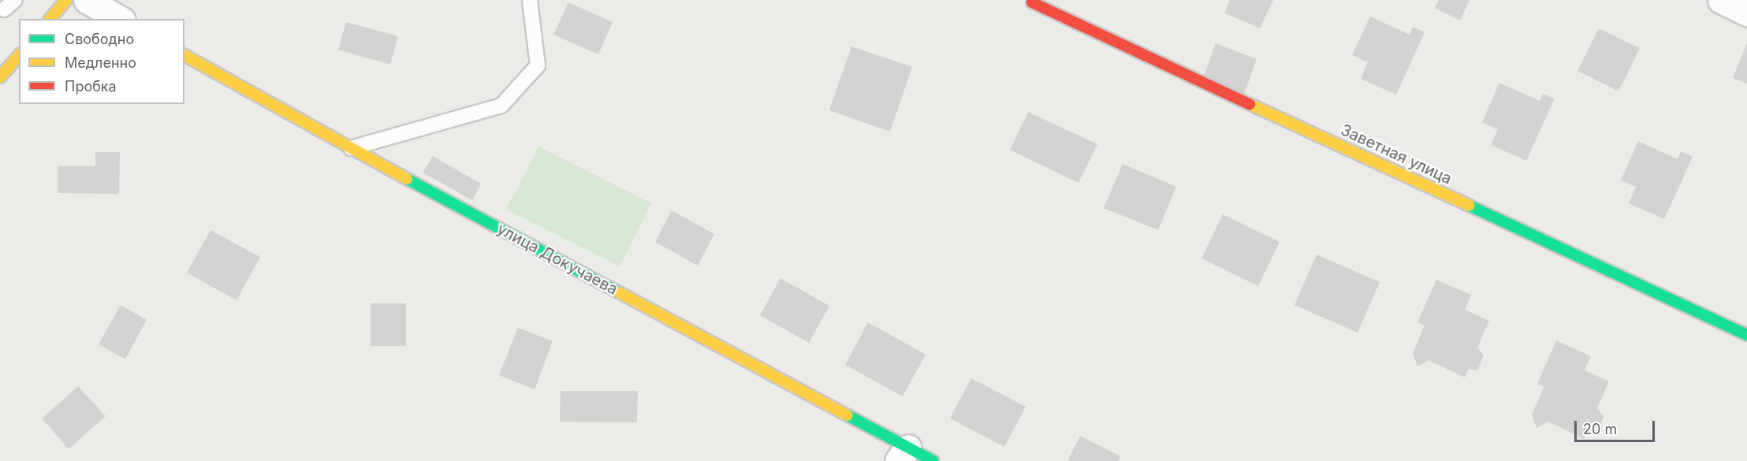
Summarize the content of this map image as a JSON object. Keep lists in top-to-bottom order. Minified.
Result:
{"streets":{"street":["Заветная улица","улица Докучаева"]},"legend":["Свободно","Медленно","Пробка"],"scale_bar":"20 m"}
